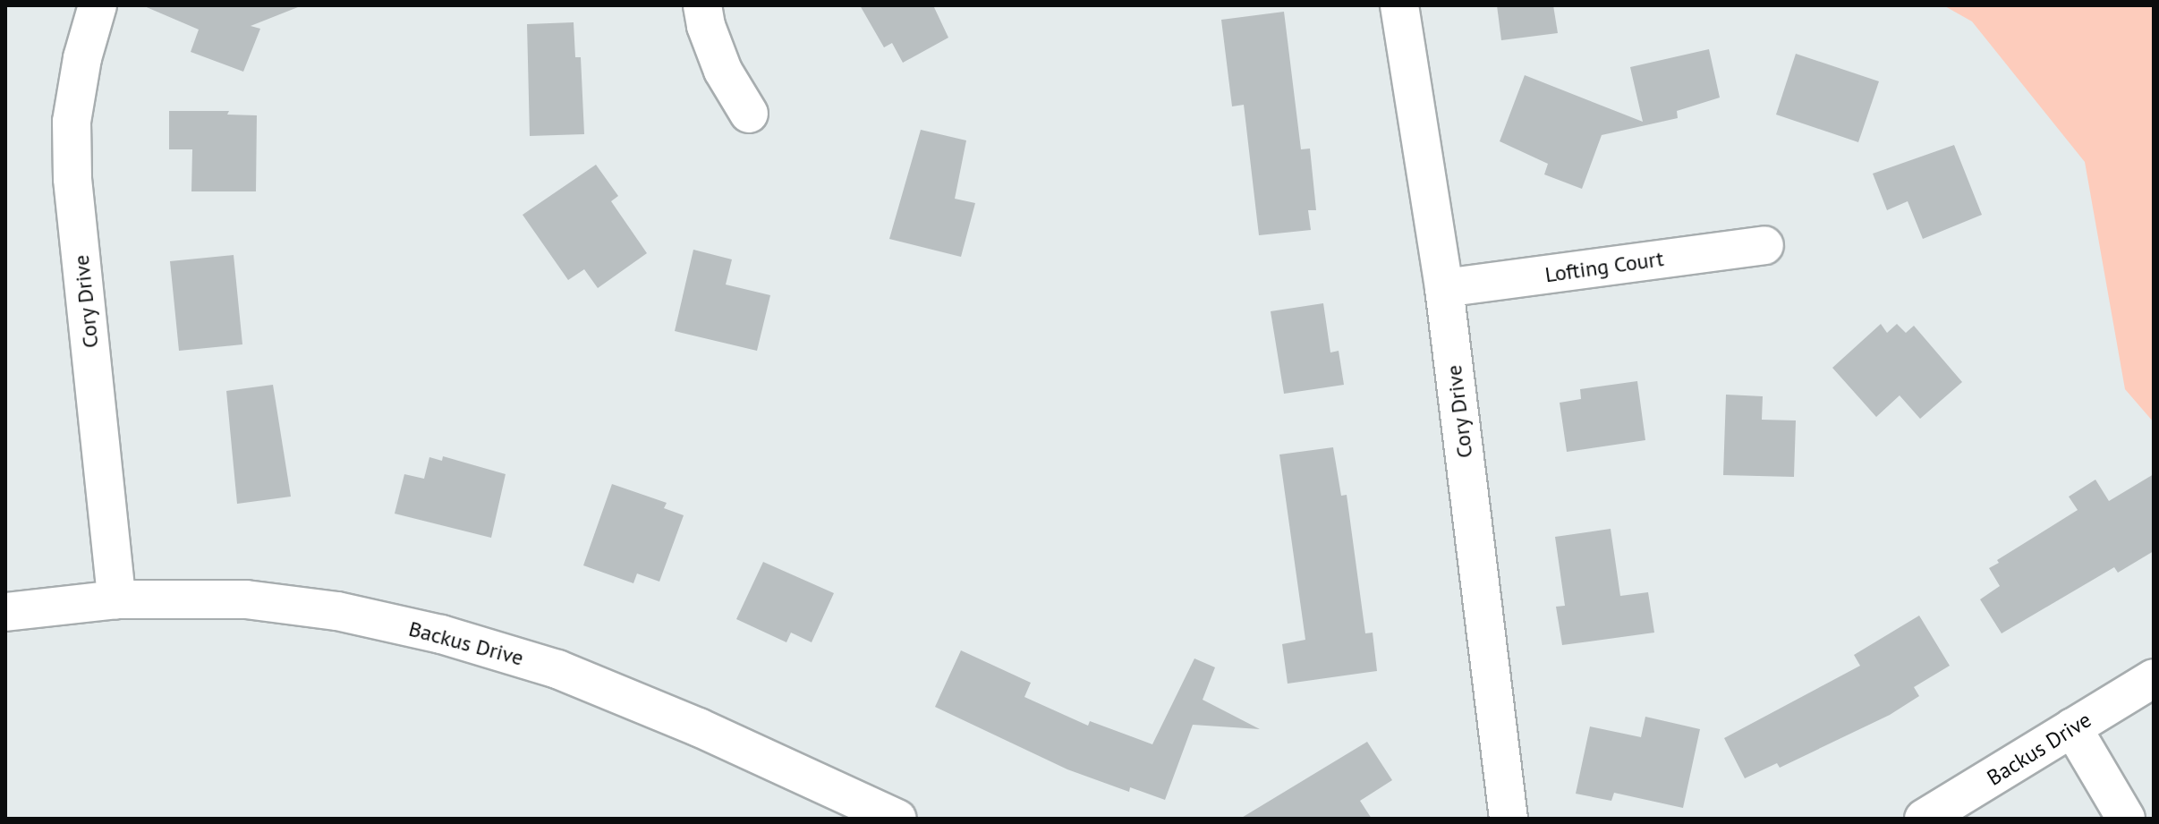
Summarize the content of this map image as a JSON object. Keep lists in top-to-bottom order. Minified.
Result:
{"streets":{"street":["Lofting Court","Cory Drive","Backus Drive"]},"crossings":[["Lofting Court","Cory Drive"],["Cory Drive","Backus Drive"]]}
